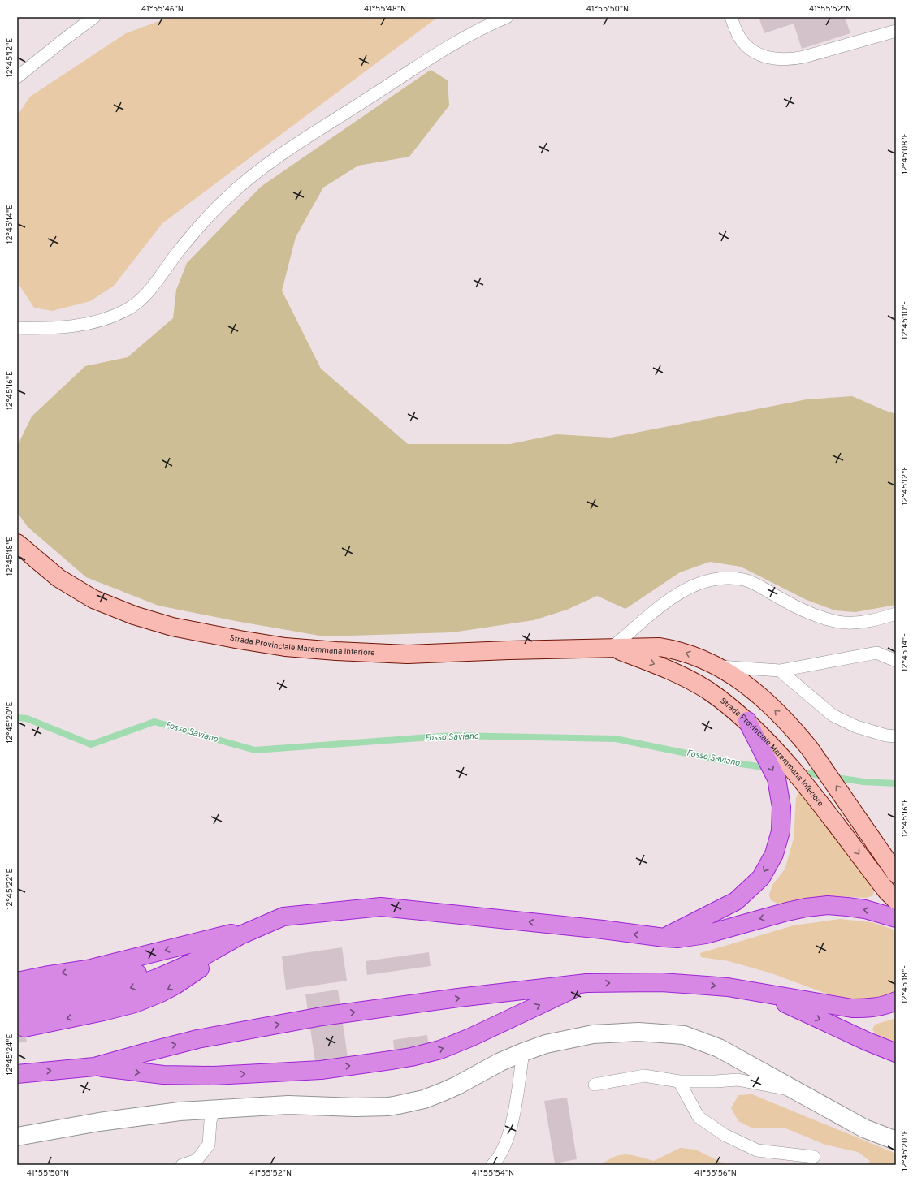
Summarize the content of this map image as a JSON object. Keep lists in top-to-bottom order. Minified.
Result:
{"streets":{"main road":["Strada Provinciale Maremmana Inferiore"]},"water":["Fosso Saviano"],"coordinates":["41°55'46\"N","41°55'48\"N","41°55'50\"N","41°55'52\"N","12°45'12\"E","12°45'08\"E","12°45'14\"E","12°45'10\"E","12°45'16\"E","12°45'18\"E","12°45'20\"E","12°45'22\"E","12°45'24\"E","41°55'54\"N","41°55'56\"N"]}
